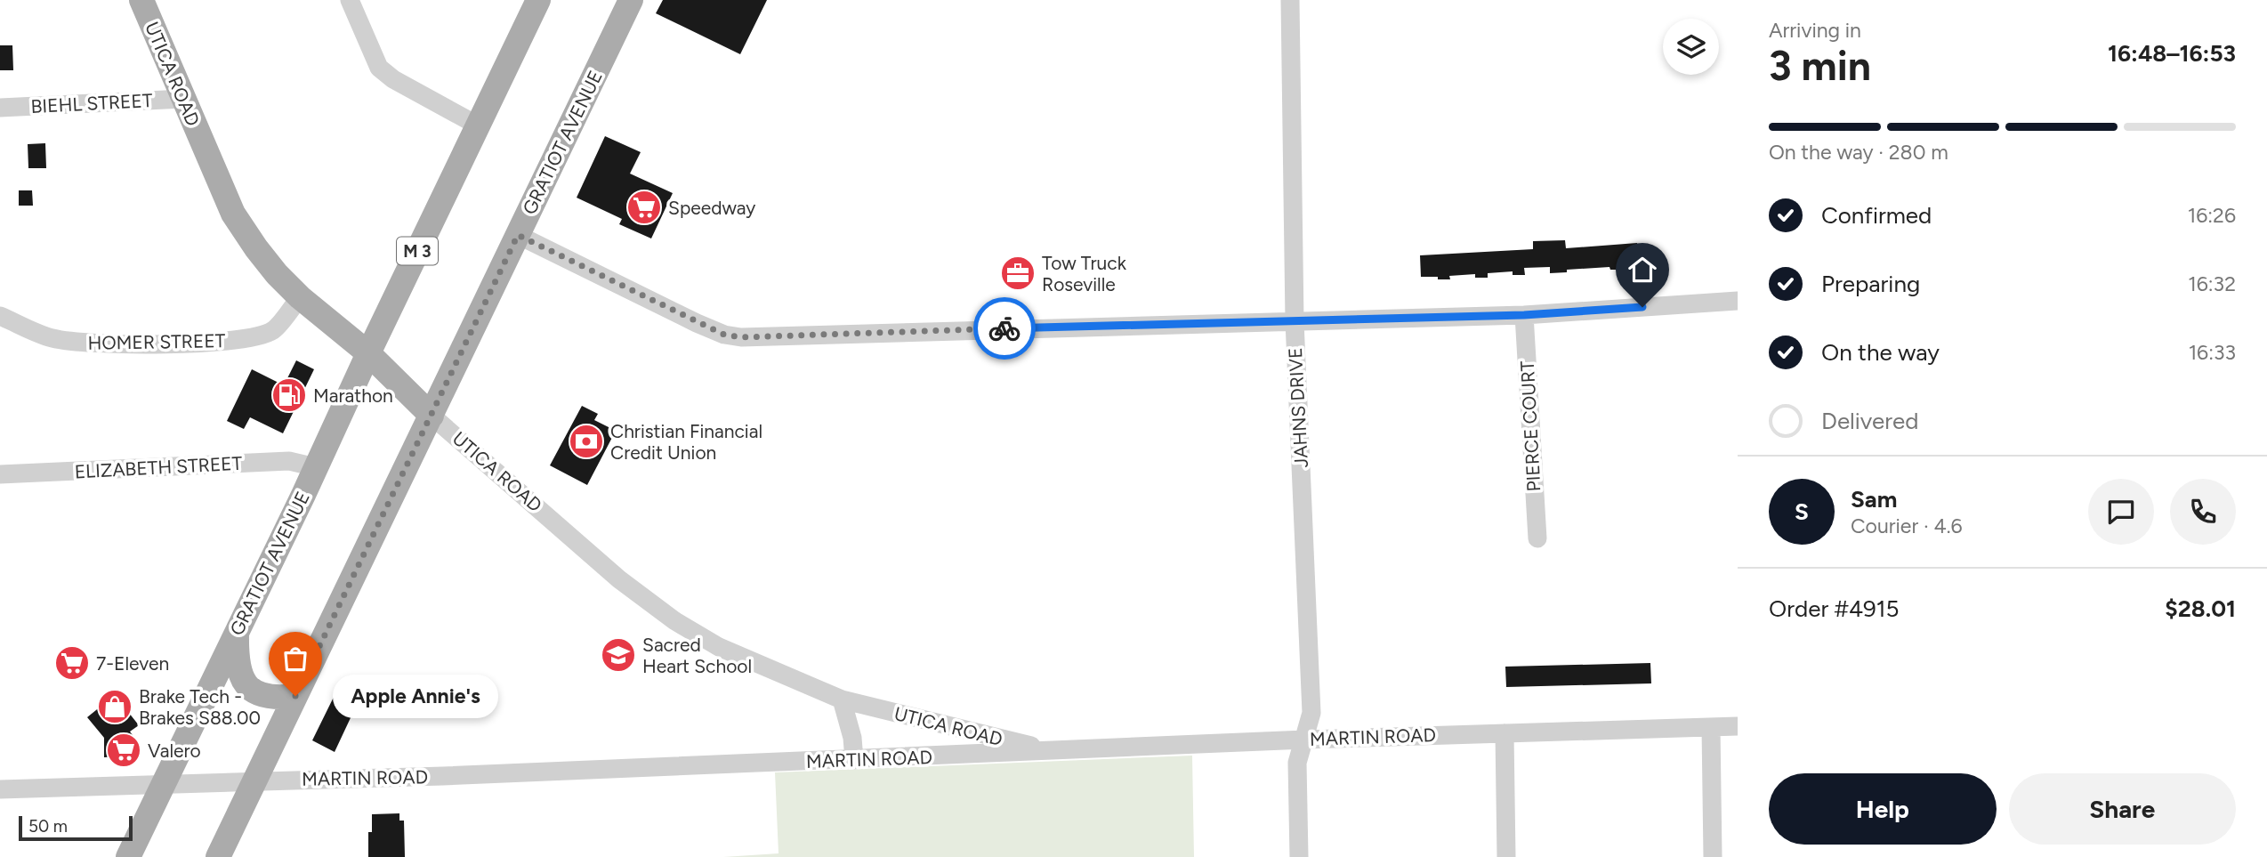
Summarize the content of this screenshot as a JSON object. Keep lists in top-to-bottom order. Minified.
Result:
{"streets":{"main road":["UTICA ROAD","GRATIOT AVENUE","M 3"],"street":["BIEHL STREET","HOMER STREET","JAHNS DRIVE","PIERCE COURT","ELIZABETH STREET","MARTIN ROAD"]},"crossings":[["UTICA ROAD","BIEHL STREET"],["UTICA ROAD","GRATIOT AVENUE"],["UTICA ROAD","HOMER STREET"],["UTICA ROAD","MARTIN ROAD"],["GRATIOT AVENUE","ELIZABETH STREET"],["GRATIOT AVENUE","MARTIN ROAD"],["JAHNS DRIVE","MARTIN ROAD"]],"places":{"supermarket":["Speedway","7-Eleven","Valero"],"office":["Tow Truck Roseville"],"fuel station":["Marathon"],"bank":["Christian Financial Credit Union"],"school or university":["Sacred Heart School"],"other":["Apple Annie's"],"shop":["Brake Tech - Brakes S88.00"]},"scale_bar":"50 m","page":{"heading":["3 min","Arriving in","16:48–16:53"],"panel":["Sam","Courier · 4.6","Order #4915","$28.01"],"bar":"On the way · 280 m","list":[["Confirmed","16:26"],["Preparing","16:32"],["On the way","16:33"],"Delivered"],"round":"S","bubble":"Apple Annie's","buttons":["Help","Share"],"scale":"50 m"}}
